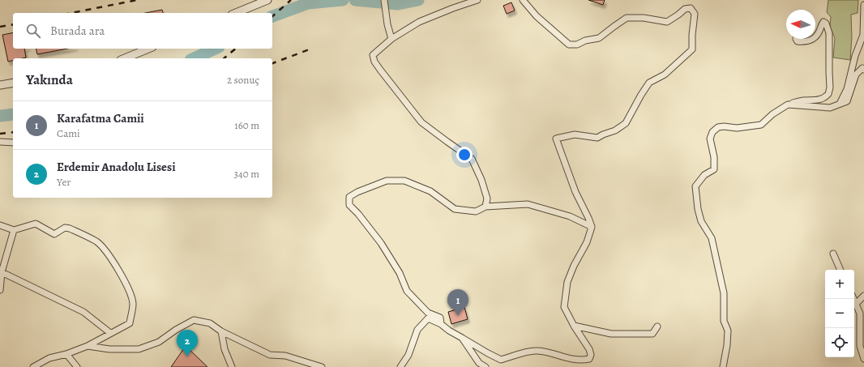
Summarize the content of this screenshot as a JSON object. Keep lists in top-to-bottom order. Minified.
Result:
{"north":"left","page":{"search":"Burada ara","heading":["Yakında","2 sonuç"],"list":[{"mark":"1","name":"Karafatma Camii","note":"Cami","value":"160 m"},{"mark":"2","name":"Erdemir Anadolu Lisesi","note":"Yer","value":"340 m"}],"map_buttons":["+","−"],"pins":["1","2"]}}
